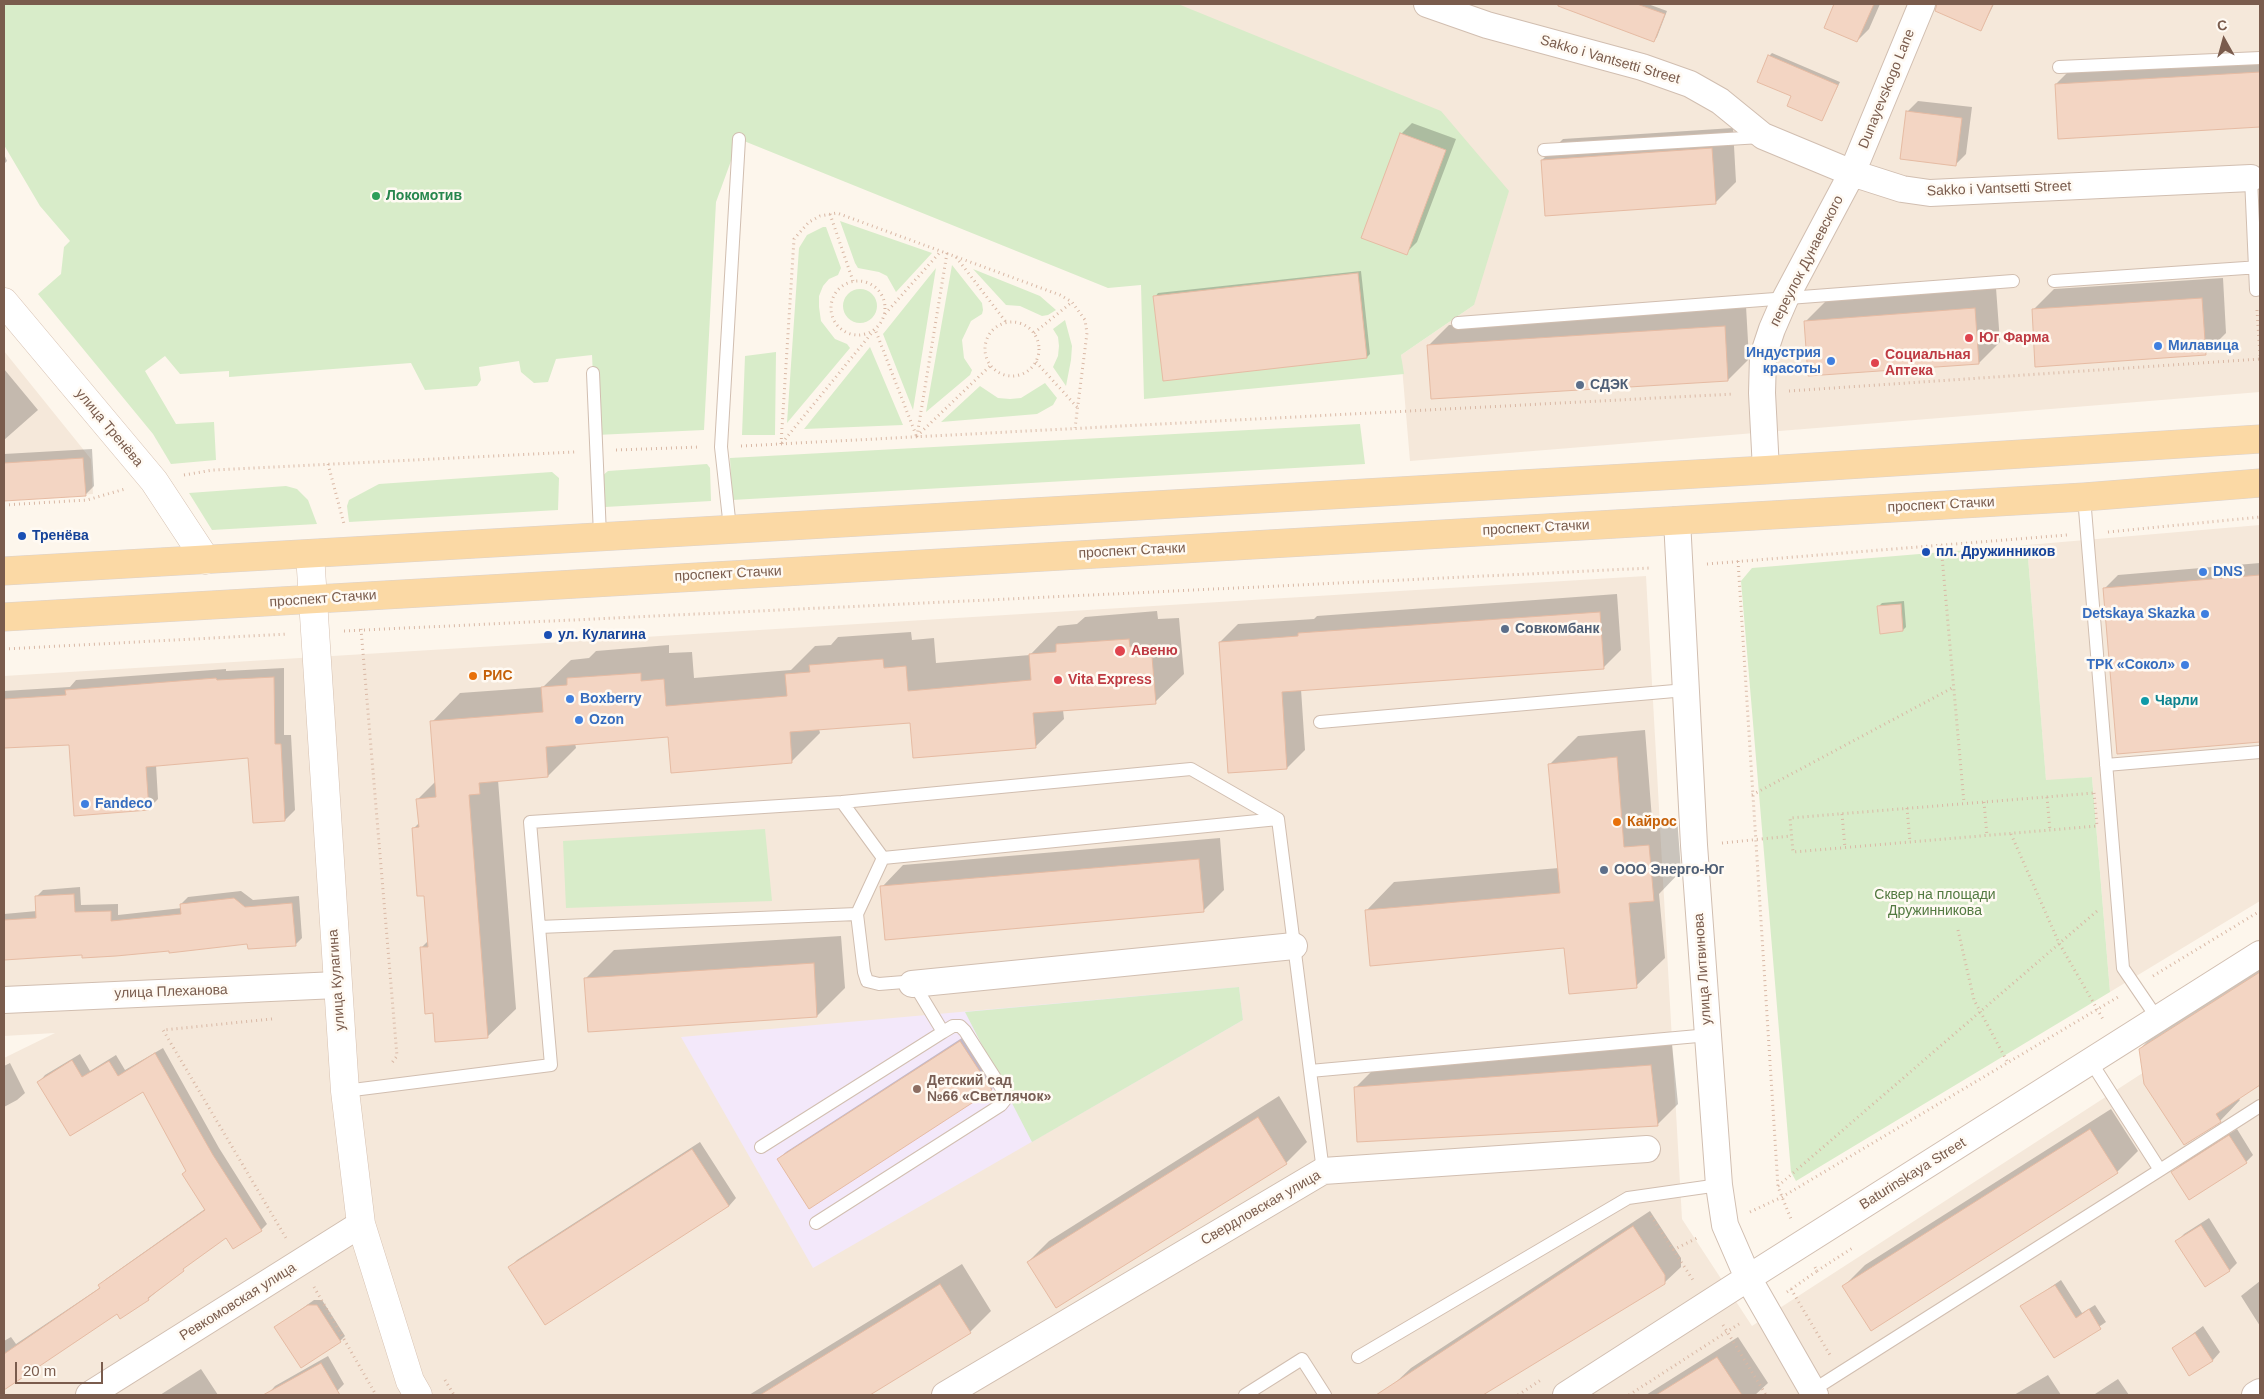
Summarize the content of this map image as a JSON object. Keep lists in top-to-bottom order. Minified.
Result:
{"streets":{"main road":["проспект Стачки"],"street":["Sakko i Vantsetti Street","Dunayevskogo Lane","переулок Дунаевского","улица Тренёва","улица Литвинова","улица Кулагина","улица Плеханова","Baturinskaya Street","Свердловская улица","Ревкомовская улица"]},"crossings":[["Sakko i Vantsetti Street","Dunayevskogo Lane"],["Sakko i Vantsetti Street","переулок Дунаевского"],["Dunayevskogo Lane","переулок Дунаевского"],["проспект Стачки","улица Литвинова"],["проспект Стачки","улица Кулагина"],["улица Литвинова","Baturinskaya Street"],["улица Кулагина","улица Плеханова"],["улица Кулагина","Ревкомовская улица"]],"parks":["Сквер на площади Дружинникова"],"places":["Локомотив","Юг Фарма","Милавица","Индустрия красоты","Социальная Аптека","СДЭК","Тренёва","пл. Дружинников","DNS","Detskaya Skazka","Совкомбанк","ул. Кулагина","Авеню","ТРК «Сокол»","РИС","Vita Express","Boxberry","Чарли","Ozon","Fandeco","Кайрос","ООО Энерго-Юг","Детский сад №66 «Светлячок»"],"scale_bar":"20 m","north":"top"}
